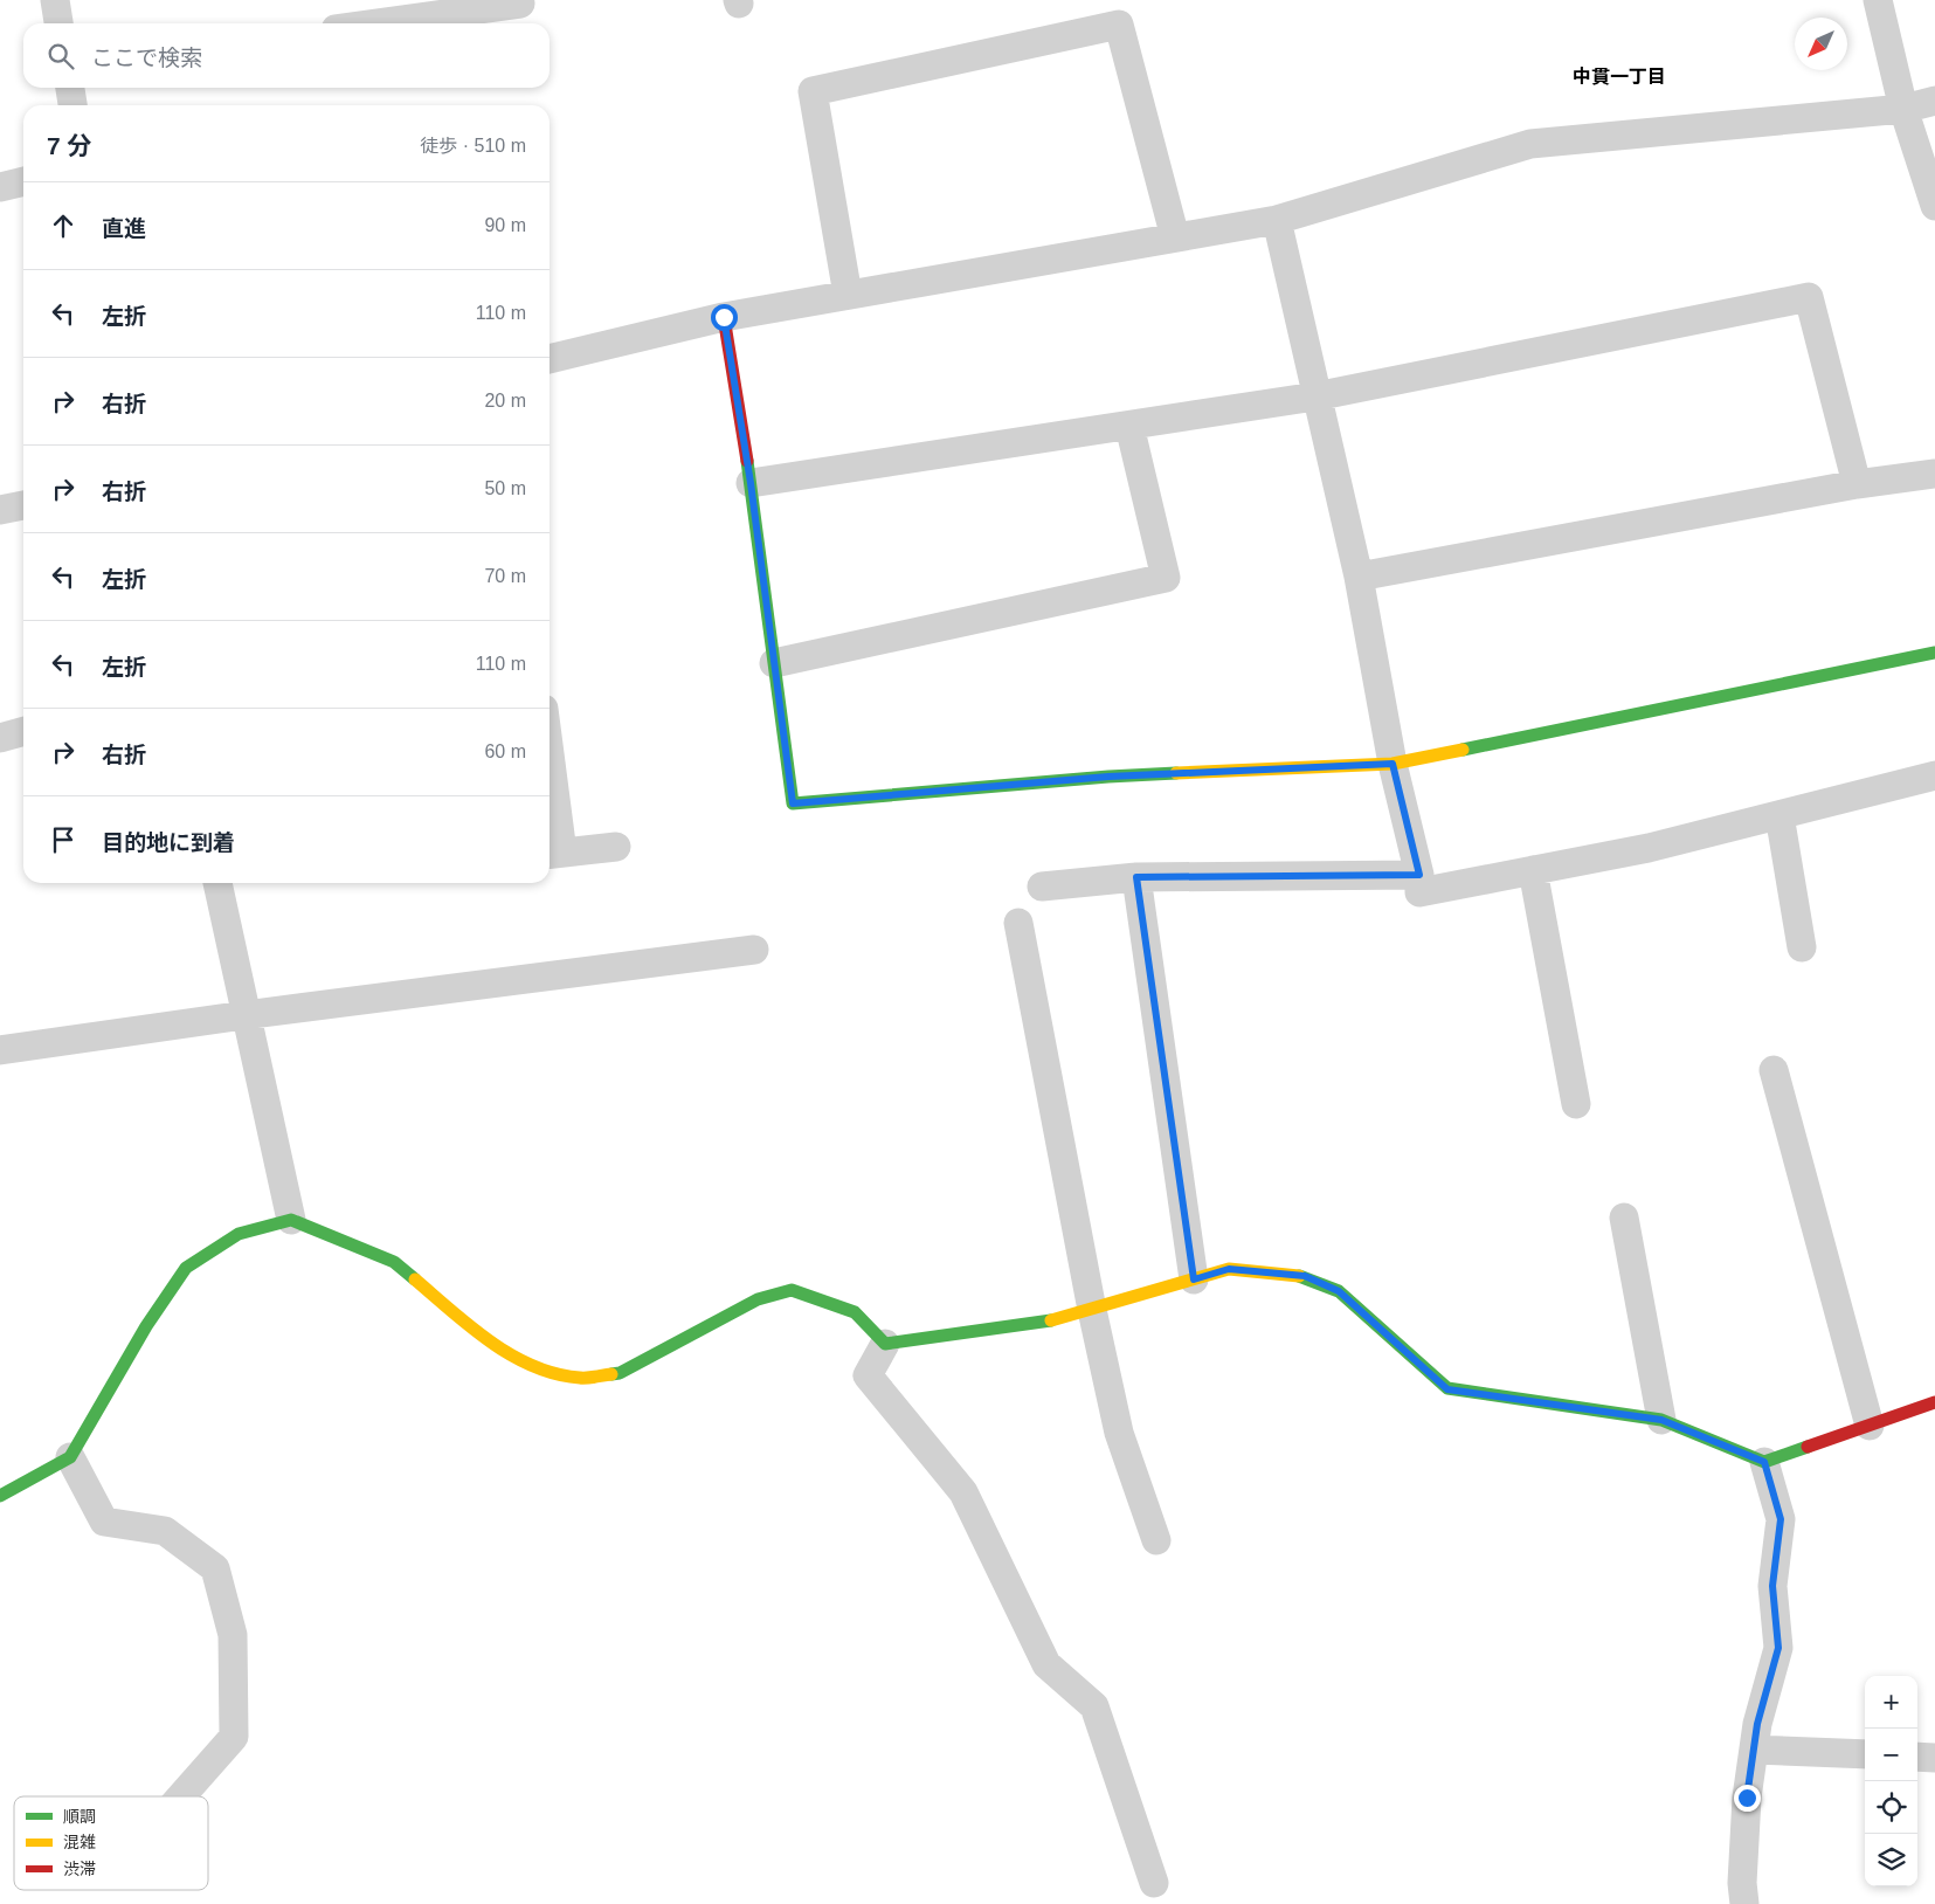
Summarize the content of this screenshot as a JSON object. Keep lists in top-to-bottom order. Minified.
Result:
{"districts":["中貫一丁目"],"legend":["順調","混雑","渋滞"],"north":"bottom left","page":{"search":"ここで検索","heading":["7 分","徒歩 · 510 m"],"list":[["直進","90 m"],["左折","110 m"],["右折","20 m"],["右折","50 m"],["左折","70 m"],["左折","110 m"],["右折","60 m"],"目的地に到着"],"map_buttons":["+","−"]}}
